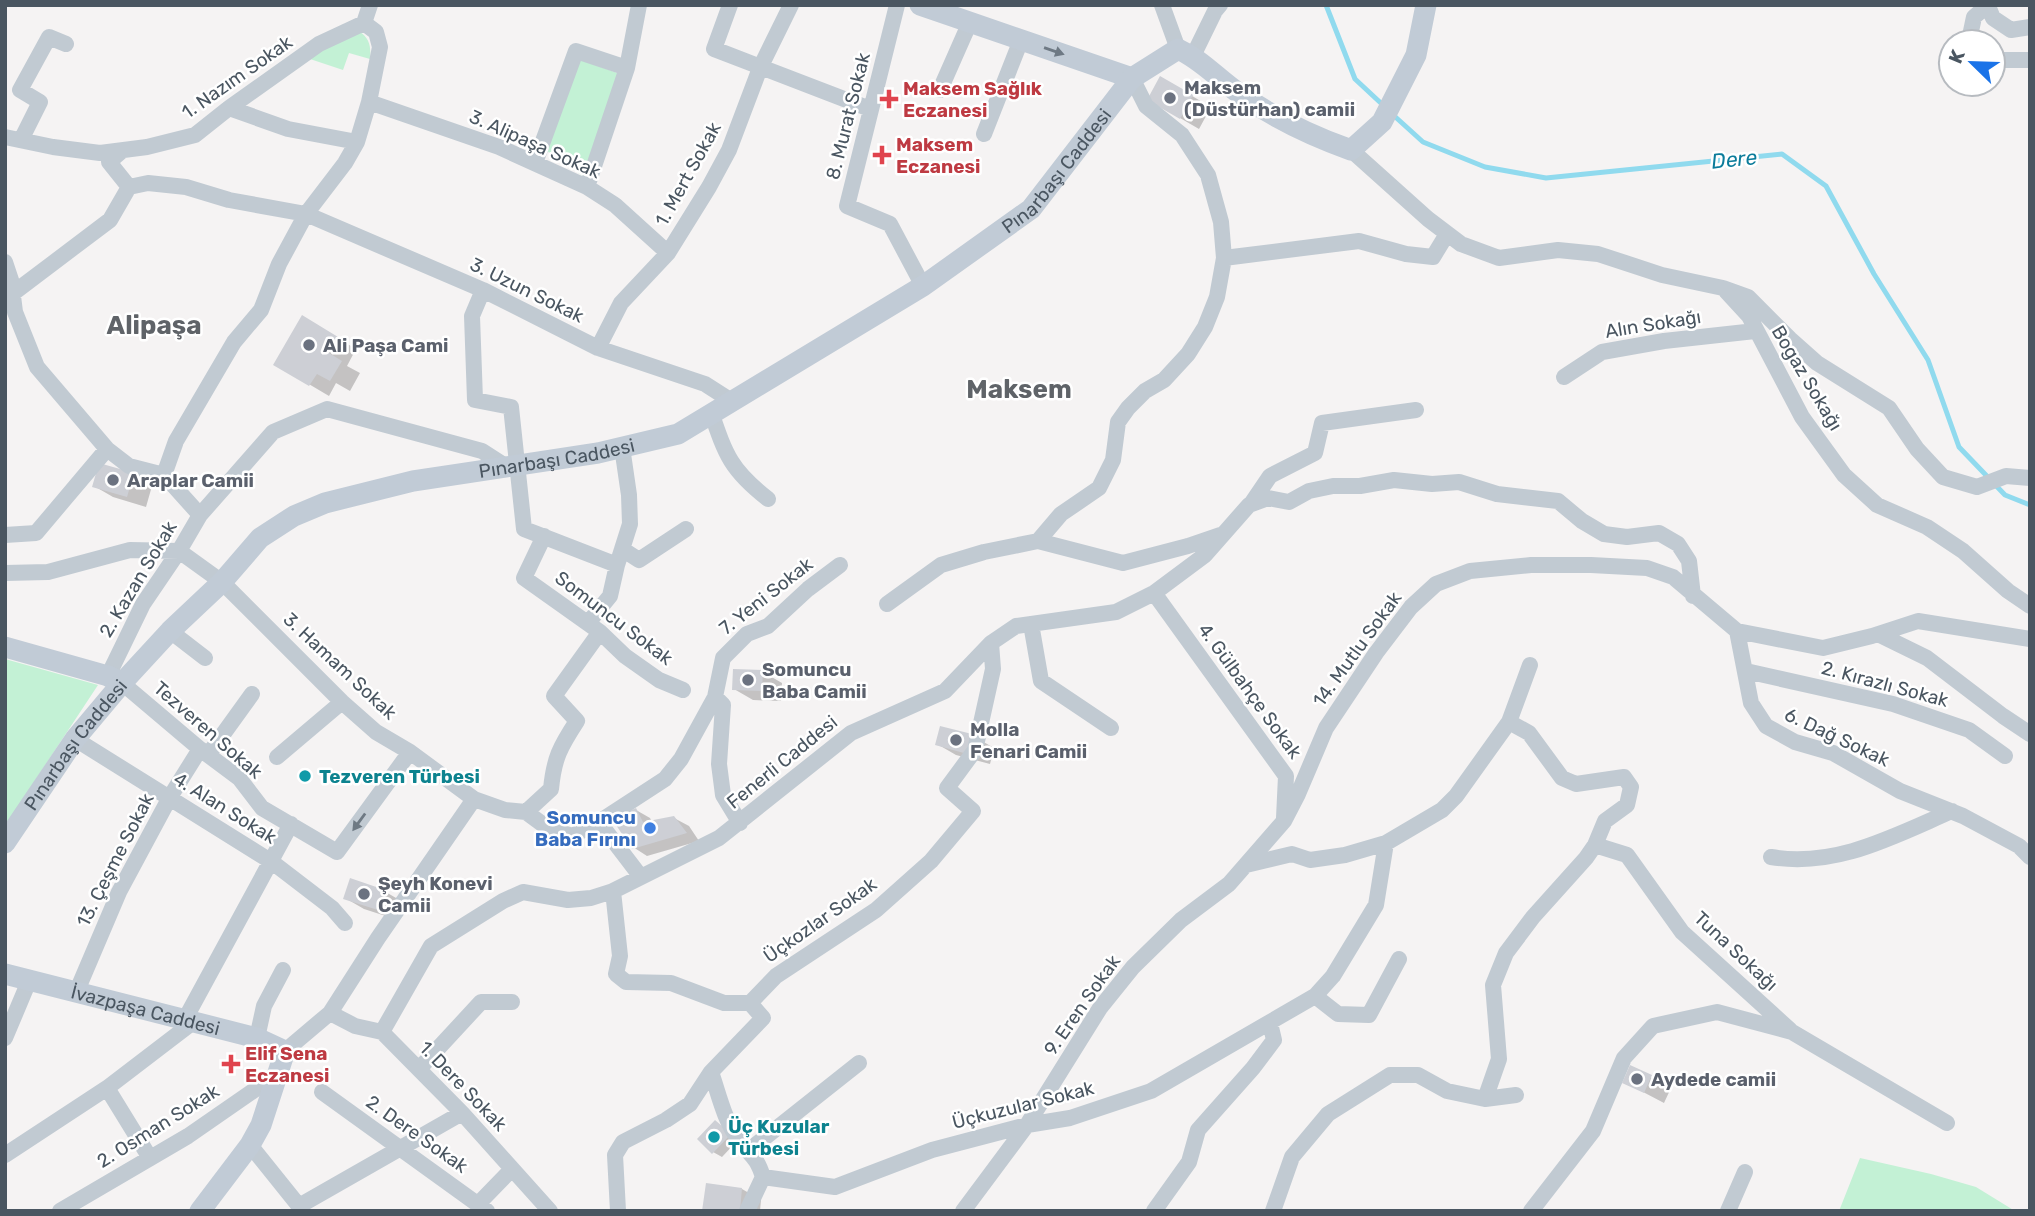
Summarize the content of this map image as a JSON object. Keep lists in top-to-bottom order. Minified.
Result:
{"streets":{"main road":["Pınarbaşı Caddesi","İvazpaşa Caddesi"],"street":["1. Nazım Sokak","8. Murat Sokak","3. Alipaşa Sokak","1. Mert Sokak","3. Uzun Sokak","Alın Sokağı","Bogaz Sokağı","2. Kazan Sokak","7. Yeni Sokak","Somuncu Sokak","14. Mutlu Sokak","3. Hamam Sokak","2. Kırazlı Sokak","4. Gülbahçe Sokak","Tezveren Sokak","6. Dağ Sokak","Fenerli Caddesi","4. Alan Sokak","13. Çeşme Sokak","Üçkozlar Sokak","Tuna Sokağı","9. Eren Sokak","1. Dere Sokak","Üçkuzular Sokak","2. Osman Sokak","2. Dere Sokak"]},"crossings":[["8. Murat Sokak","Pınarbaşı Caddesi"],["3. Alipaşa Sokak","1. Mert Sokak"],["Pınarbaşı Caddesi","3. Uzun Sokak"],["Pınarbaşı Caddesi","2. Kazan Sokak"],["Pınarbaşı Caddesi","3. Hamam Sokak"],["Pınarbaşı Caddesi","Tezveren Sokak"],["Pınarbaşı Caddesi","4. Alan Sokak"],["1. Mert Sokak","3. Uzun Sokak"],["Alın Sokağı","Bogaz Sokağı"],["2. Kazan Sokak","3. Hamam Sokak"],["2. Kazan Sokak","Tezveren Sokak"],["7. Yeni Sokak","3. Hamam Sokak"],["14. Mutlu Sokak","4. Gülbahçe Sokak"],["14. Mutlu Sokak","9. Eren Sokak"],["3. Hamam Sokak","Tezveren Sokak"],["2. Kırazlı Sokak","6. Dağ Sokak"],["4. Gülbahçe Sokak","Fenerli Caddesi"],["Tezveren Sokak","13. Çeşme Sokak"],["Fenerli Caddesi","Üçkozlar Sokak"],["Fenerli Caddesi","1. Dere Sokak"],["4. Alan Sokak","13. Çeşme Sokak"],["13. Çeşme Sokak","İvazpaşa Caddesi"],["9. Eren Sokak","Üçkuzular Sokak"]],"districts":["Alipaşa","Maksem"],"water":["Dere"],"places":{"other":["Maksem (Düstürhan) camii","Ali Paşa Cami","Araplar Camii","Somuncu Baba Camii","Molla Fenari Camii","Tezveren Türbesi","Somuncu Baba Fırını","Şeyh Konevi Camii","Aydede camii","Üç Kuzular Türbesi"],"health":["Maksem Sağlık Eczanesi","Maksem Eczanesi","Elif Sena Eczanesi"]},"north":"top left"}
